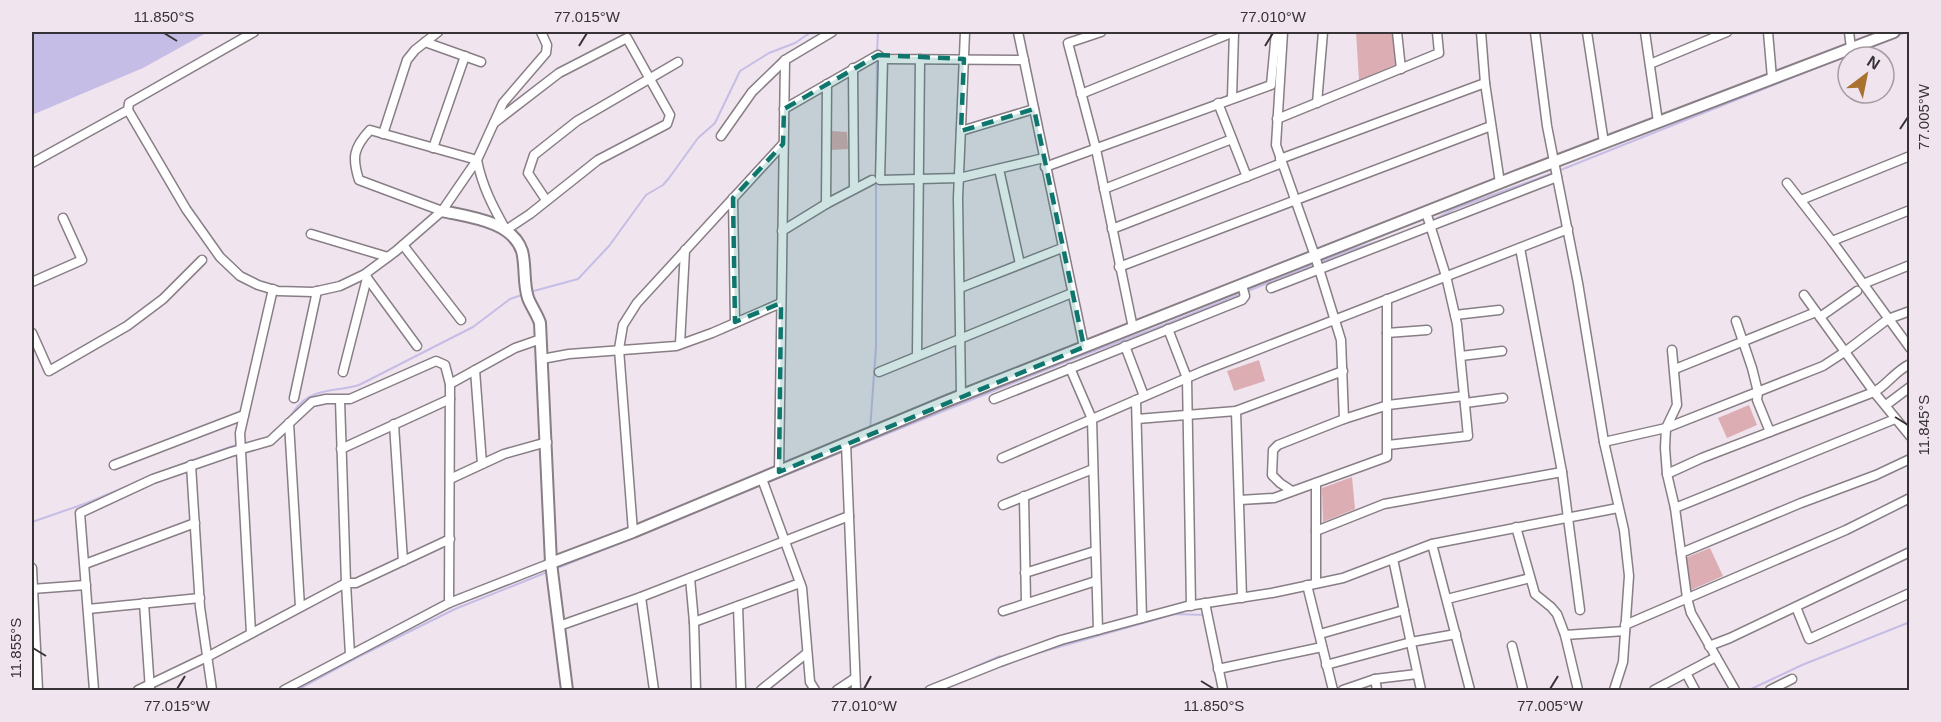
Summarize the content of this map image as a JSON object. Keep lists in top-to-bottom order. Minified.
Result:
{"north":"top right","coordinates":["11.850°S","77.015°W","77.010°W","77.005°W","11.845°S","11.855°S"]}
